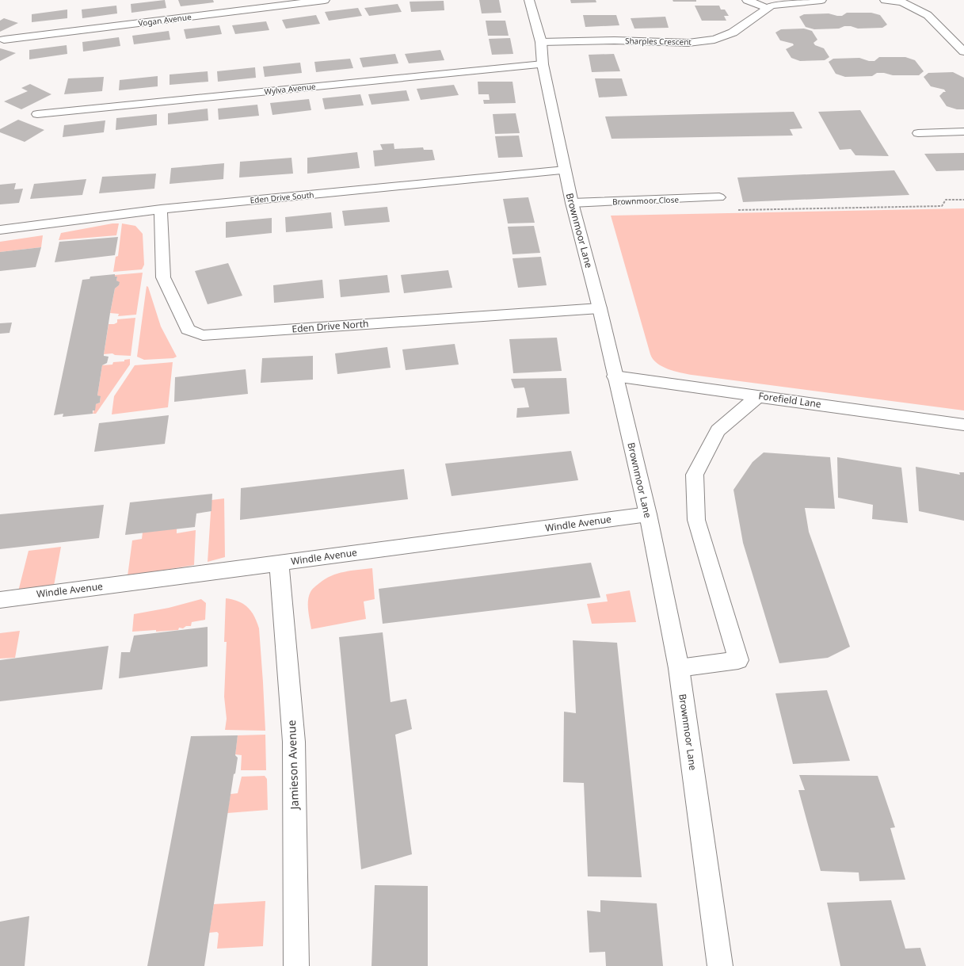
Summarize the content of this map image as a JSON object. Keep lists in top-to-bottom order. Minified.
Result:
{"streets":{"street":["Vogan Avenue","Sharples Crescent","Wylva Avenue","Eden Drive South","Brownmoor Lane","Eden Drive North","Forefield Lane","Windle Avenue","Jamieson Avenue"],"lane":["Brownmoor Close"]},"crossings":[["Sharples Crescent","Brownmoor Lane"],["Wylva Avenue","Brownmoor Lane"],["Eden Drive South","Brownmoor Lane"],["Eden Drive South","Eden Drive North"],["Brownmoor Close","Brownmoor Lane"],["Brownmoor Lane","Eden Drive North"],["Brownmoor Lane","Forefield Lane"],["Brownmoor Lane","Windle Avenue"],["Windle Avenue","Jamieson Avenue"]]}
